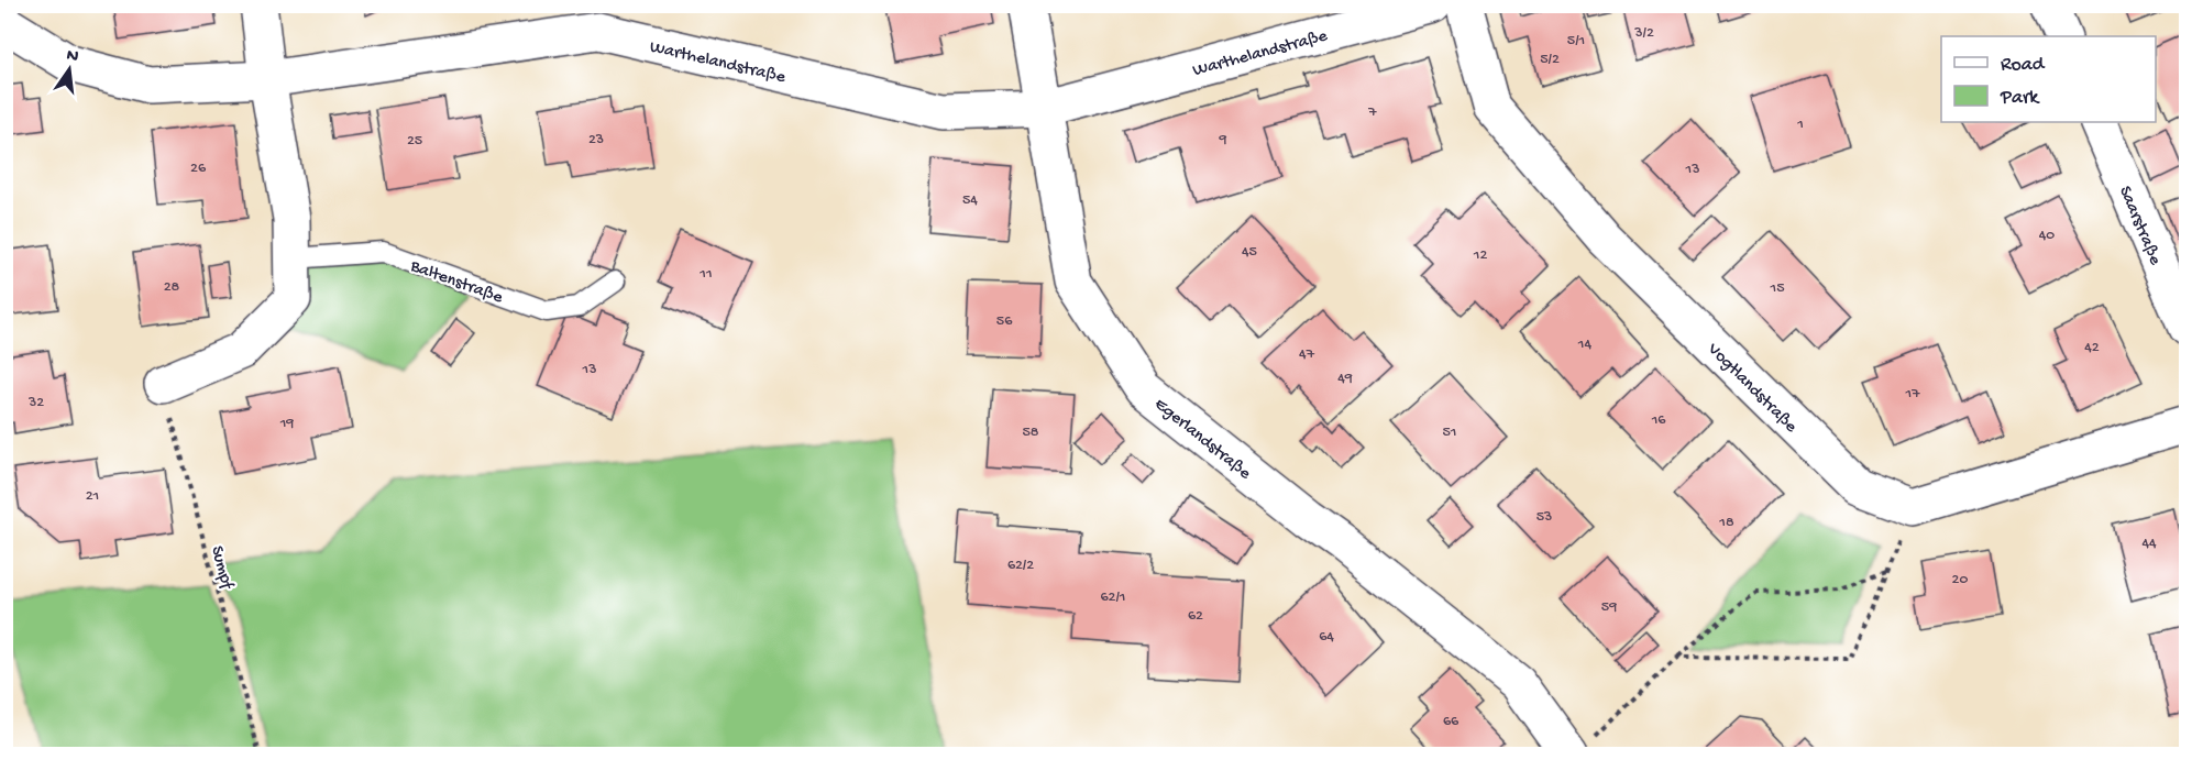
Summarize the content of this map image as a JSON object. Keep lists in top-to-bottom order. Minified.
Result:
{"streets":{"street":["Warthelandstraße","Saarstraße","Vogtlandstraße","Egerlandstraße"],"lane":["Baltenstraße"],"path":["Sumpf"]},"crossings":[["Warthelandstraße","Egerlandstraße"]],"house_numbers":["3/2","5/1","5/2","7","1","23","9","25","26","13","54","40","45","12","11","28","15","56","14","42","47","13","49","17","32","16","19","58","51","21","53","18","44","62/2","20","62/1","59","62","64","66"],"legend":["Road","Park"],"north":"top"}
